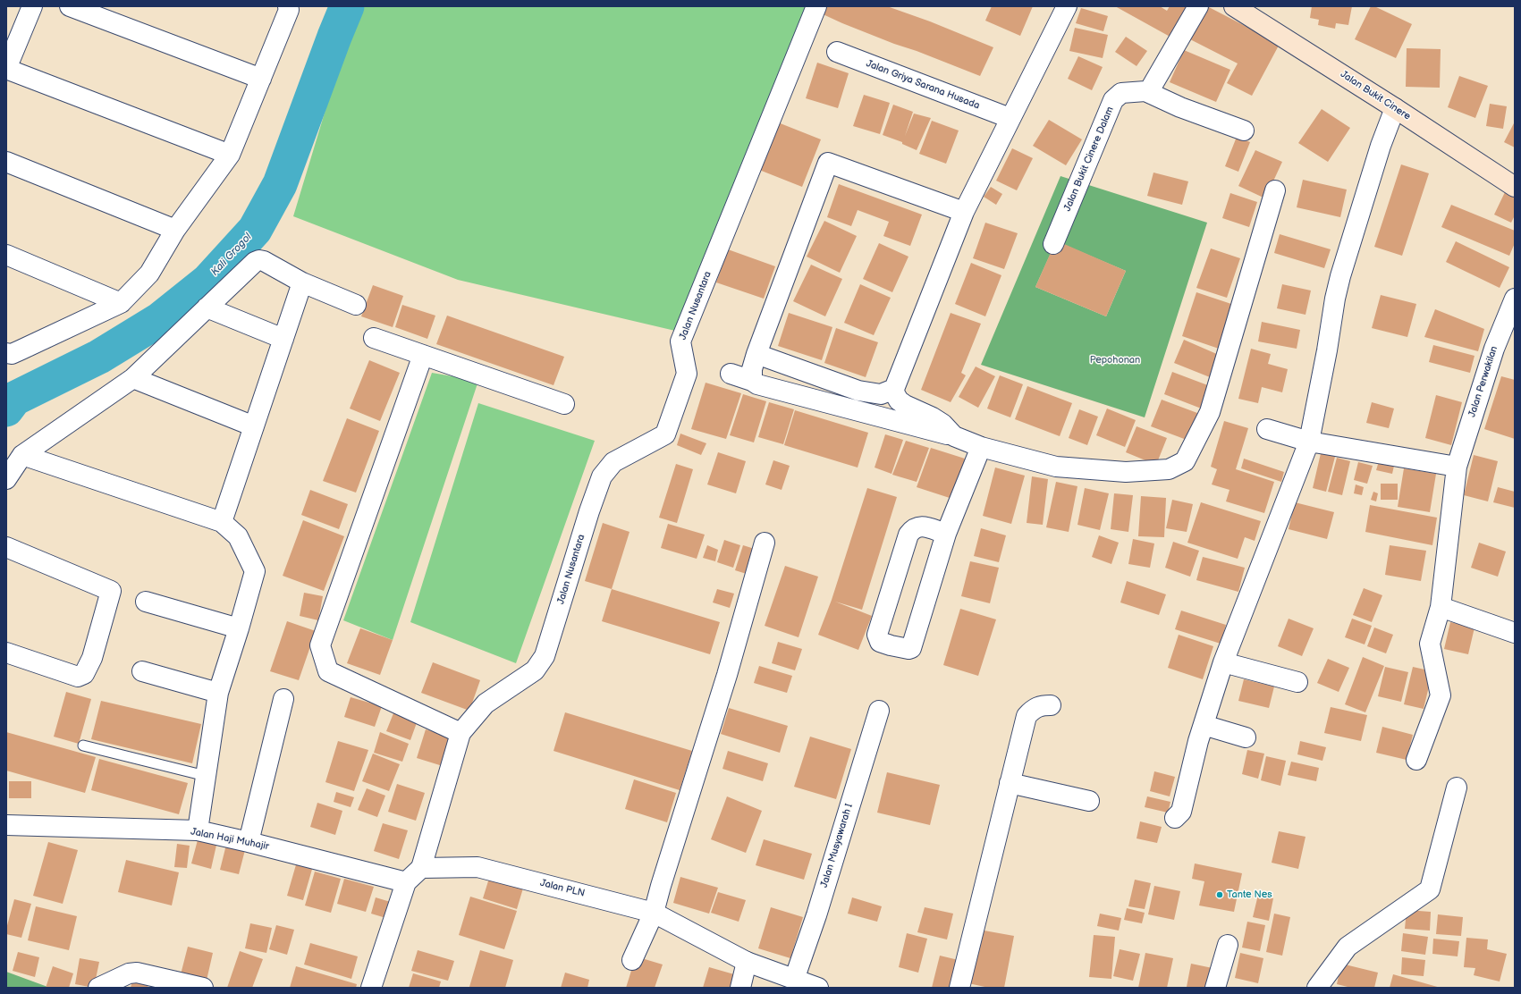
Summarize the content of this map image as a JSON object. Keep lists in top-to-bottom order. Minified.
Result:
{"streets":{"main road":["Jalan Bukit Cinere"],"street":["Jalan Griya Sarana Husada","Jalan Bukit Cinere Dalam","Jalan Nusantara","Jalan Perwakilan","Jalan Haji Muhajir","Jalan Musyawarah I","Jalan PLN"]},"crossings":[["Jalan Musyawarah I","Jalan PLN"]],"water":["Kali Grogol"],"parks":["Pepohonan"],"places":["Tante Nes"]}
